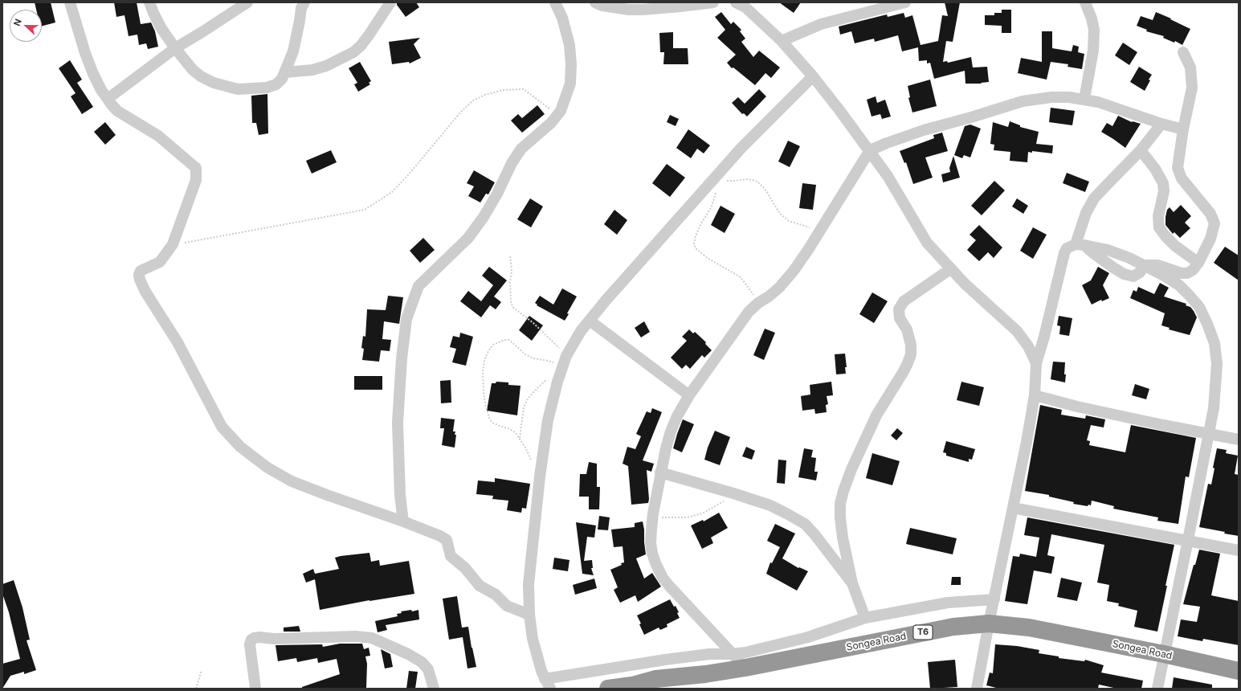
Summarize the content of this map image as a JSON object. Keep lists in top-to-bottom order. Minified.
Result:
{"streets":{"highway":["T6","Songea Road"]},"north":"left"}
